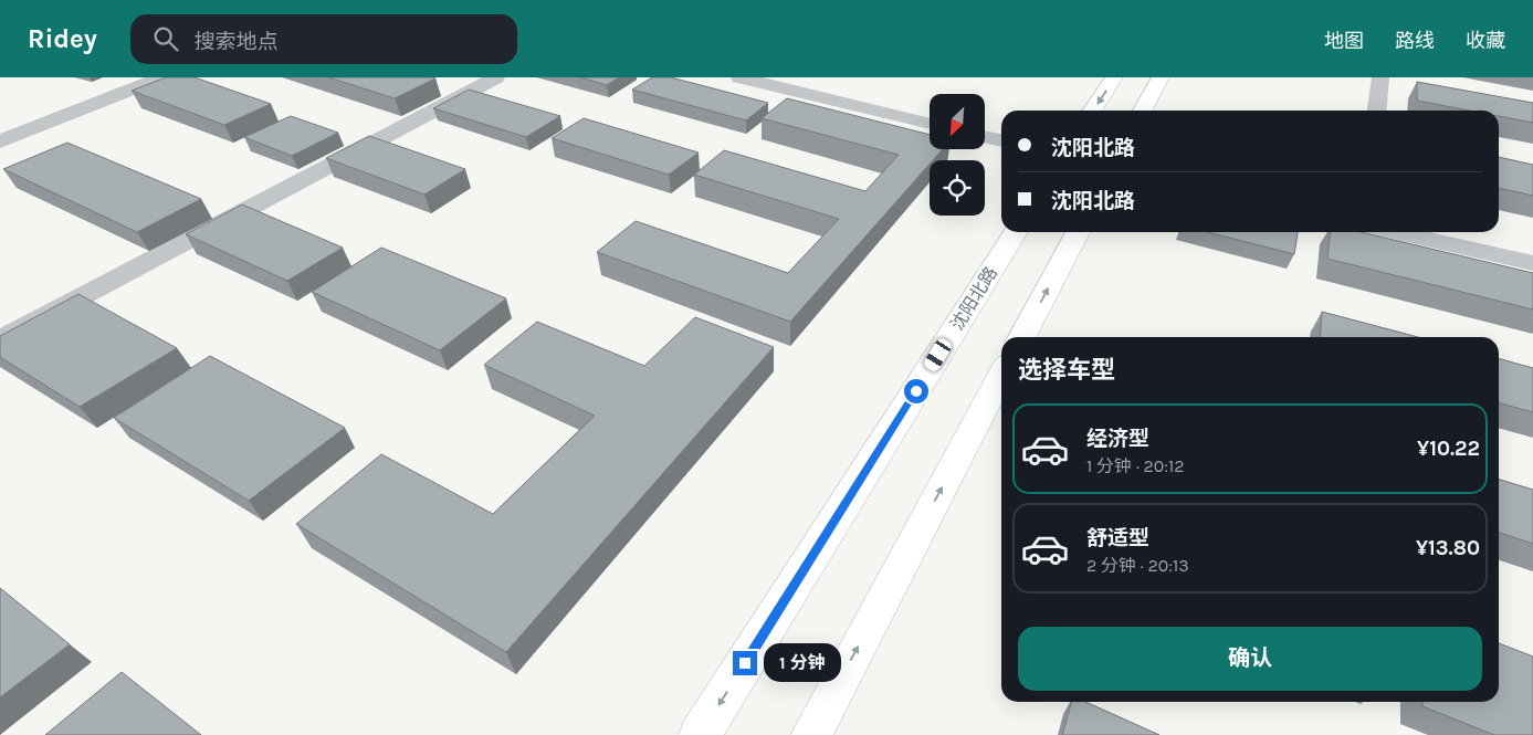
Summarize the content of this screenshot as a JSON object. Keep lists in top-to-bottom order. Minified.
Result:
{"streets":{"main road":["沈阳北路"]},"north":"bottom left","page":{"header":"Ridey","search":"搜索地点","nav":["地图","路线","收藏"],"banner":["沈阳北路","沈阳北路"],"heading":"选择车型","list":[{"name":"经济型","note":"1 分钟 · 20:12","value":"¥10.22"},{"name":"舒适型","note":"2 分钟 · 20:13","value":"¥13.80"}],"buttons":"确认","bubble":"1 分钟"}}
